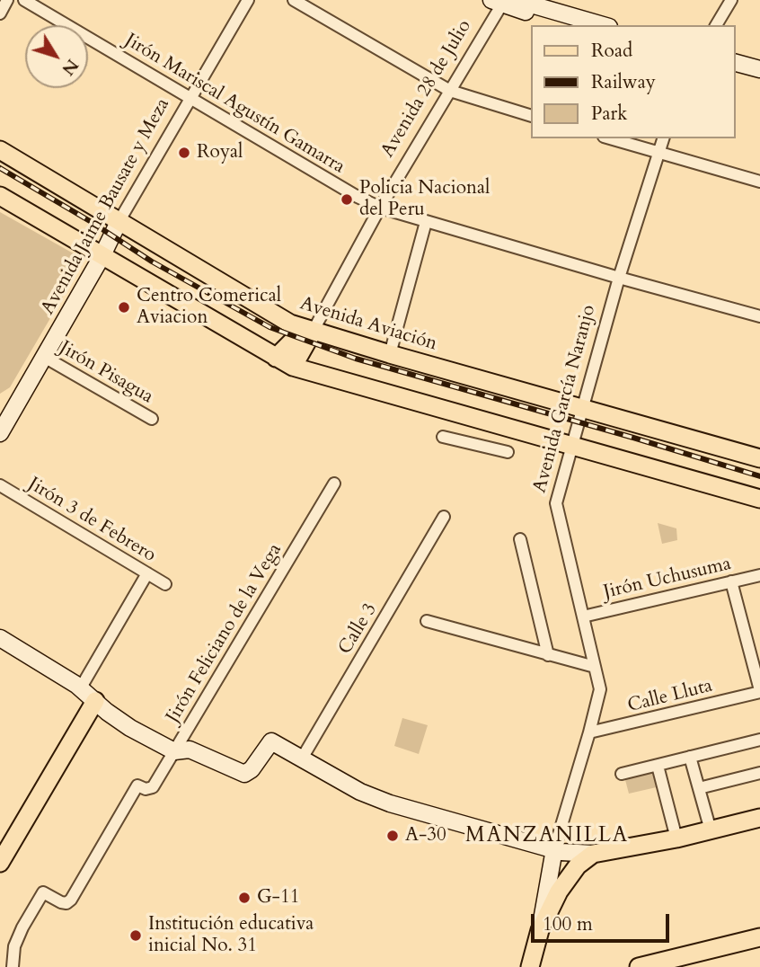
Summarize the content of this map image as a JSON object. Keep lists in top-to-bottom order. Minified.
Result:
{"streets":{"main road":["Avenida 28 de Julio","Avenida Aviación","Avenida García Naranjo"],"street":["Jirón Mariscal Agustín Gamarra","Avenida Jaime Bausate y Meza","Jirón Pisagua","Jirón 3 de Febrero","Jirón Uchusuma","Calle 3","Jirón Feliciano de la Vega","Calle Lluta"]},"crossings":[["Avenida 28 de Julio","Jirón Mariscal Agustín Gamarra"],["Avenida 28 de Julio","Avenida Aviación"],["Jirón Mariscal Agustín Gamarra","Avenida Jaime Bausate y Meza"],["Jirón Mariscal Agustín Gamarra","Avenida García Naranjo"],["Avenida Jaime Bausate y Meza","Avenida Aviación"],["Avenida Jaime Bausate y Meza","Jirón Pisagua"],["Avenida Aviación","Avenida García Naranjo"],["Avenida García Naranjo","Jirón Uchusuma"],["Avenida García Naranjo","Calle Lluta"]],"districts":["MANZANILLA"],"places":["Royal","Policia Nacional del Peru","Centro Comerical Aviacion","A-30","G-11","Institución educativa inicial No. 31"],"legend":["Road","Railway","Park"],"scale_bar":"100 m","north":"bottom right"}
